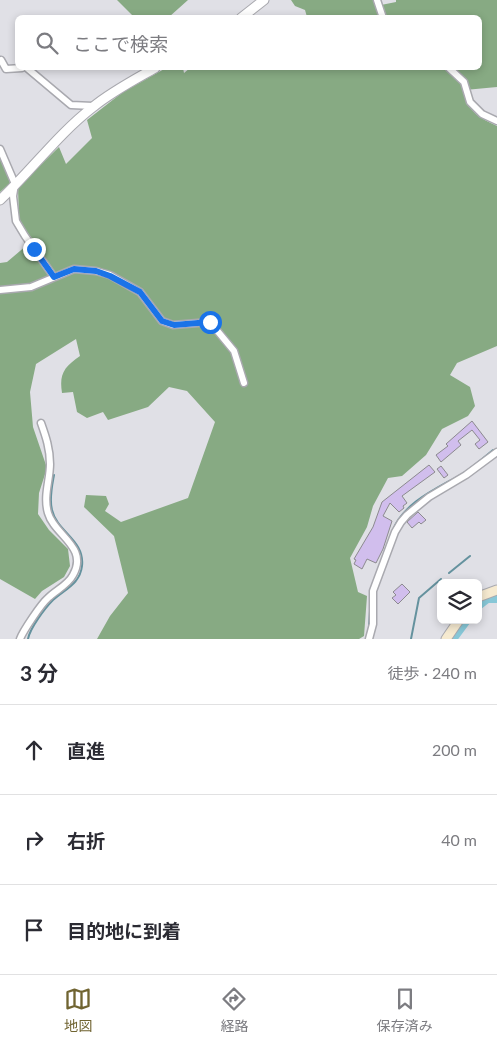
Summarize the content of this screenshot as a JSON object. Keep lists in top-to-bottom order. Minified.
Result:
{"page":{"search":"ここで検索","heading":["3 分","徒歩 · 240 m"],"list":[["直進","200 m"],["右折","40 m"],"目的地に到着"],"nav":["地図","経路","保存済み"]}}
